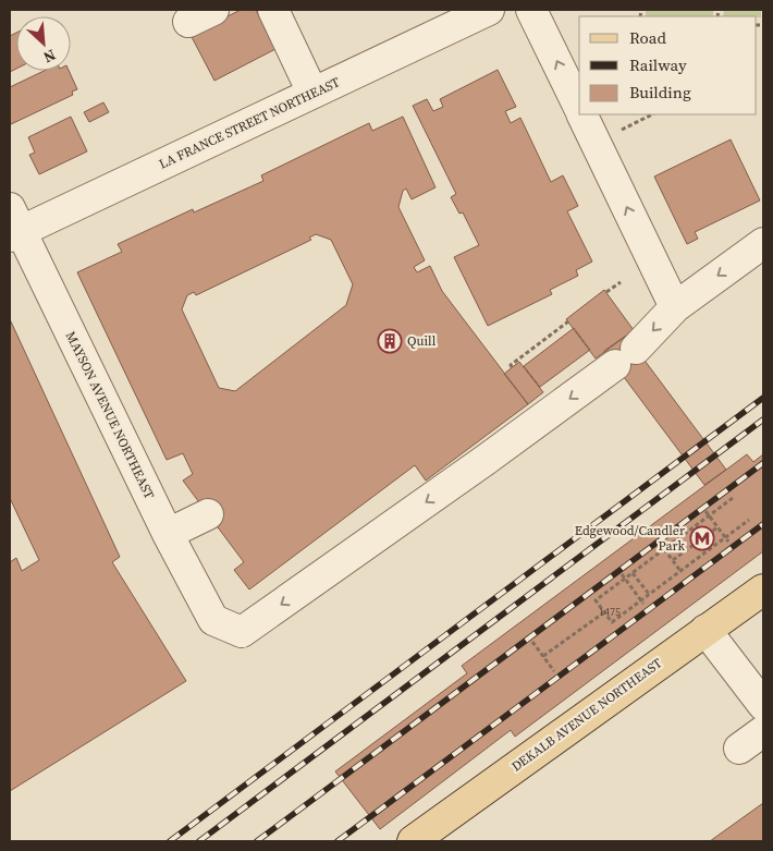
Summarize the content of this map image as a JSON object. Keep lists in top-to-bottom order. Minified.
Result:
{"streets":{"main road":["DEKALB AVENUE NORTHEAST"],"street":["LA FRANCE STREET NORTHEAST","MAYSON AVENUE NORTHEAST"]},"crossings":[["LA FRANCE STREET NORTHEAST","MAYSON AVENUE NORTHEAST"]],"one_way":["MAYSON AVENUE NORTHEAST"],"places":{"building":["Quill"],"metro station":["Edgewood/Candler Park"]},"house_numbers":["1475"],"legend":["Road","Railway","Building"],"north":"bottom right"}
